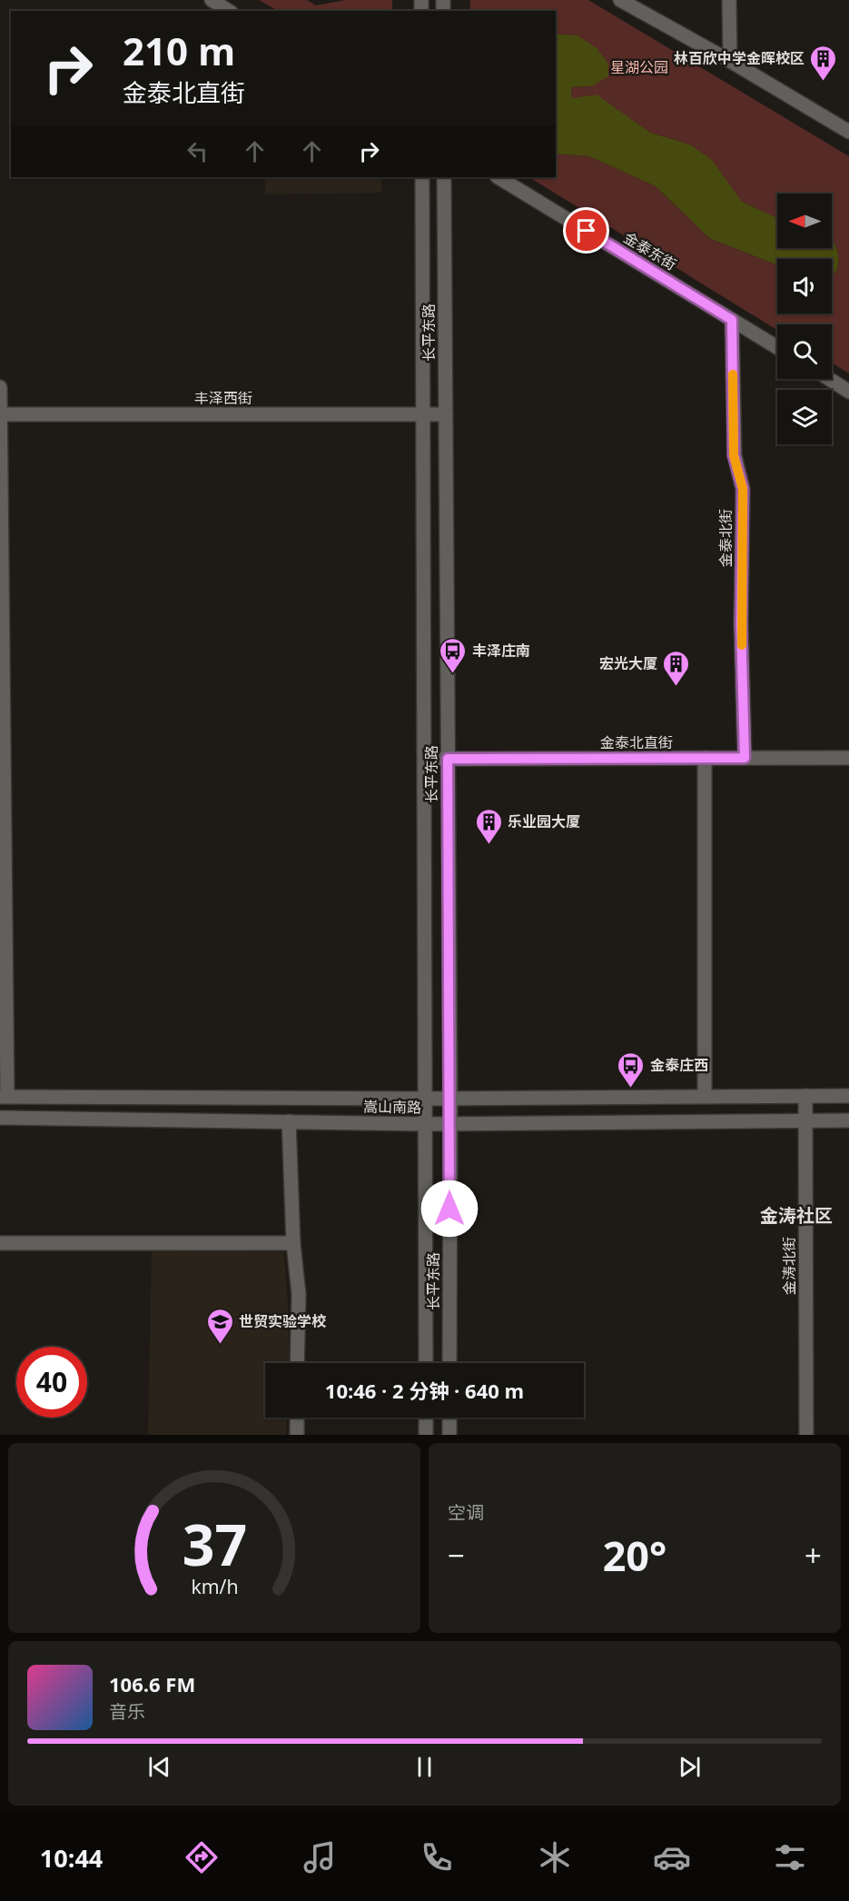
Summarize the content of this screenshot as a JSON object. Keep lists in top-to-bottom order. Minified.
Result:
{"streets":{"street":["金泰东街","长平东路","丰泽西街","金泰北街","金泰北直街","嵩山南路","金涛北街"]},"crossings":[["金泰东街","金泰北街"],["长平东路","丰泽西街"],["长平东路","金泰北直街"],["长平东路","嵩山南路"],["金泰北街","金泰北直街"],["嵩山南路","金涛北街"]],"districts":["金涛社区"],"parks":["星湖公园"],"places":{"building":["林百欣中学金晖校区","宏光大厦","乐业园大厦"],"bus stop":["丰泽庄南","金泰庄西"],"school or university":["世贸实验学校"]},"north":"left","page":{"turn":["210 m","金泰北直街"],"limit":"40","trip":"10:46 · 2 分钟 · 640 m","tile":"空调","heat":["−","20°","+"],"song":["106.6 FM","音乐"],"tabs":"10:44","gauge":["37","km/h"]}}
